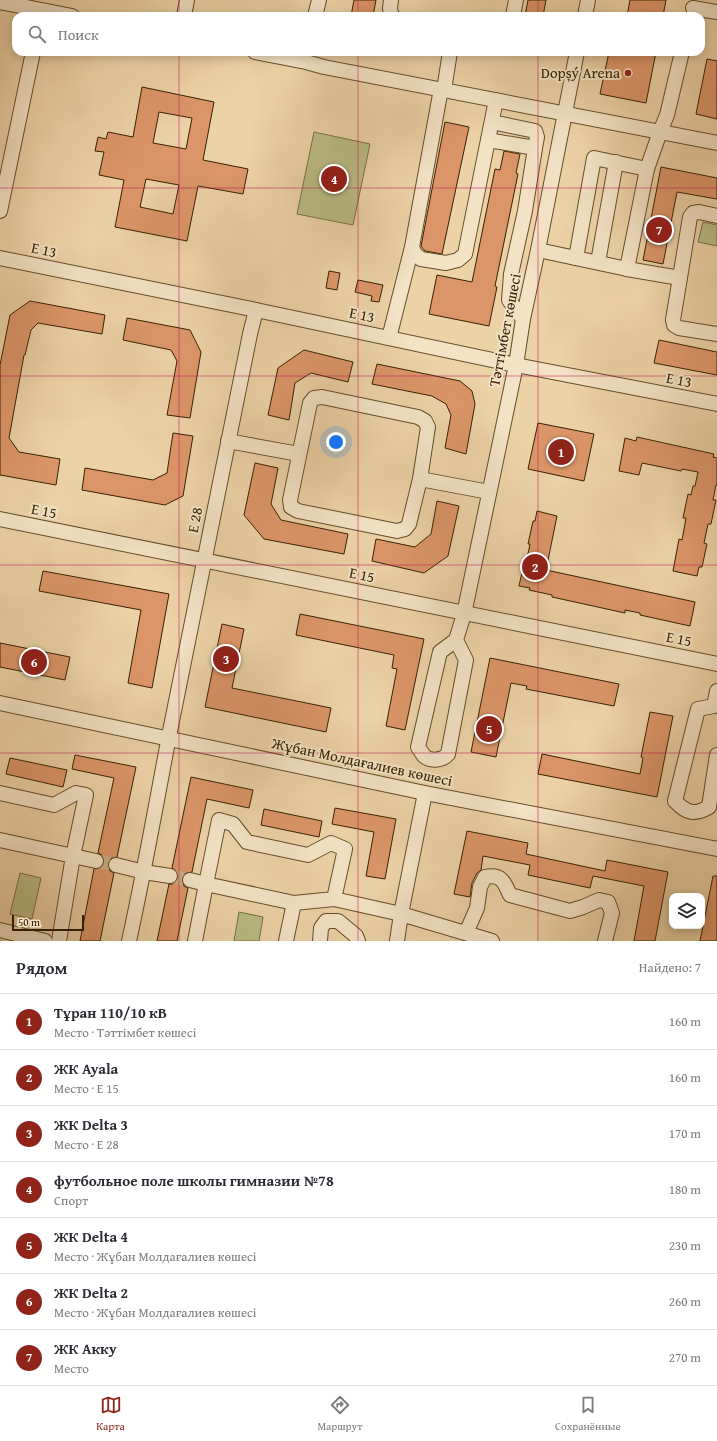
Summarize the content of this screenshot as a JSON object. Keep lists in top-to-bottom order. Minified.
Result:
{"streets":{"street":["E 13","Тәттімбет көшесі","E 15","E 28","Жұбан Молдағалиев көшесі"]},"crossings":[["E 13","Тәттімбет көшесі"],["E 13","E 28"],["Тәттімбет көшесі","E 15"],["E 15","E 28"],["E 28","Жұбан Молдағалиев көшесі"]],"places":["Dopșý Arena"],"scale_bar":"50 m","page":{"search":"Поиск","pins":["4","7","1","2","3","6","5"],"scale":"50 m","heading":["Рядом","Найдено: 7"],"list":[{"mark":"1","name":"Тұран 110/10 кВ","note":"Место · Тәттімбет көшесі","value":"160 m"},{"mark":"2","name":"ЖК Ayala","note":"Место · E 15","value":"160 m"},{"mark":"3","name":"ЖК Delta 3","note":"Место · E 28","value":"170 m"},{"mark":"4","name":"футбольное поле школы гимназии №78","note":"Спорт","value":"180 m"},{"mark":"5","name":"ЖК Delta 4","note":"Место · Жұбан Молдағалиев көшесі","value":"230 m"},{"mark":"6","name":"ЖК Delta 2","note":"Место · Жұбан Молдағалиев көшесі","value":"260 m"},{"mark":"7","name":"ЖК Акку","note":"Место","value":"270 m"}],"nav":["Карта","Маршрут","Сохранённые"]}}
